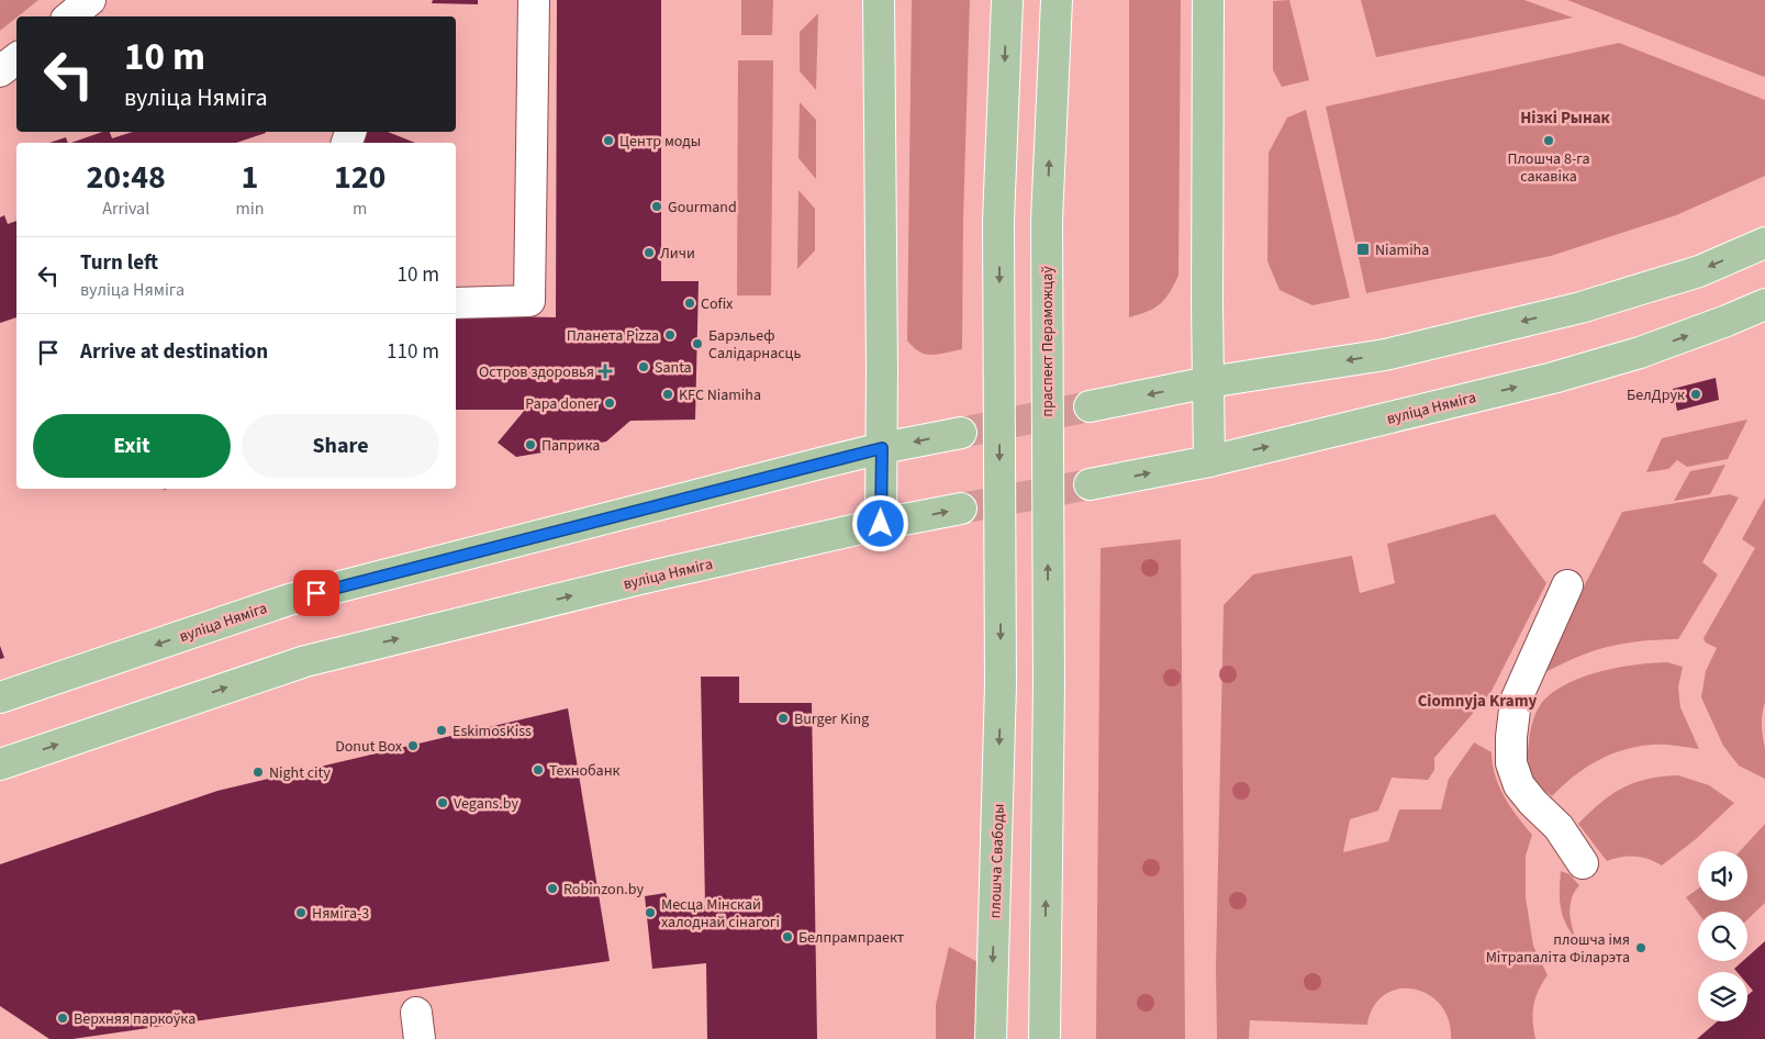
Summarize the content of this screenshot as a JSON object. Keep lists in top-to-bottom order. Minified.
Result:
{"streets":{"main road":["праспект Пераможцаў","вуліца Няміга","плошча Свабоды"]},"districts":["Нізкі Рынак","Ciomnyja Kramy"],"places":{"other":["Центр моды","Плошча 8-га сакавіка","Gourmand","Личи","Cofix","Планета Pizza","Барэльеф Салідарнасць","Santa","KFC Niamiha","БелДрук","Papa doner","Паприка","Burger King","EskimosKiss","Donut Box","Технобанк","Night city","Vegans.by","Robinzon.by","Няміга-3","Месца Мінскай халоднай сінагогі","Белпрампраект","плошча імя Мітрапаліта Філарэта","Верхняя паркоўка"],"transit":["Niamiha"],"health":["Остров здоровья"]},"page":{"turn":["10 m","вуліца Няміга"],"eta":["20:48","Arrival","1","min","120","m"],"list":[{"name":"Turn left","note":"вуліца Няміга","value":"10 m"},{"name":"Arrive at destination","value":"110 m"}],"buttons":["Exit","Share"]}}
